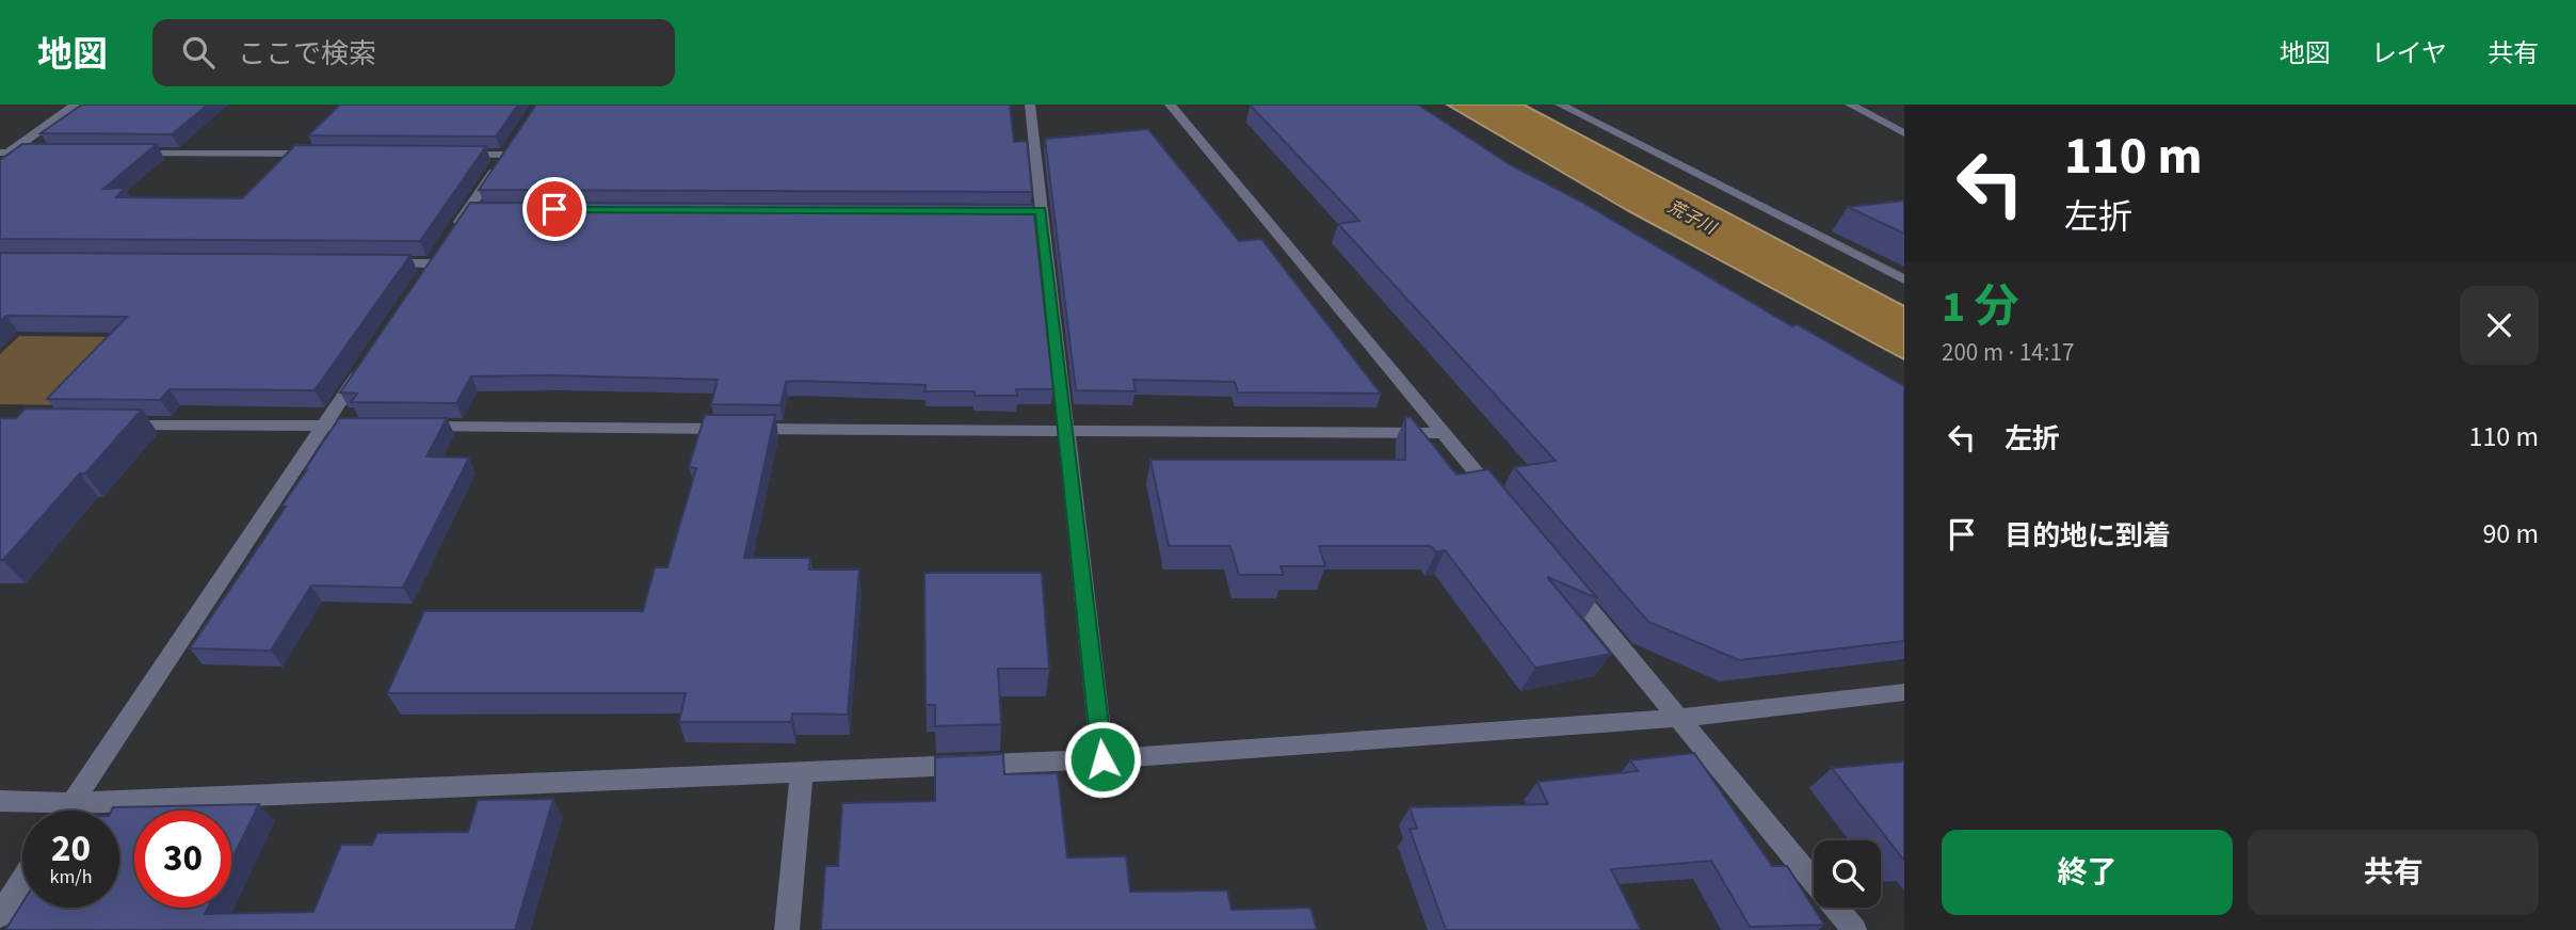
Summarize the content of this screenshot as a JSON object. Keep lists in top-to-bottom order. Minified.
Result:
{"water":["荒子川"],"page":{"header":"地図","search":"ここで検索","nav":["地図","レイヤ","共有"],"turn":["110 m","左折"],"heading":["1 分","200 m · 14:17"],"list":[{"name":"左折","value":"110 m"},{"name":"目的地に到着","value":"90 m"}],"speed":"20 km/h","limit":"30","buttons":["終了","共有"]}}
